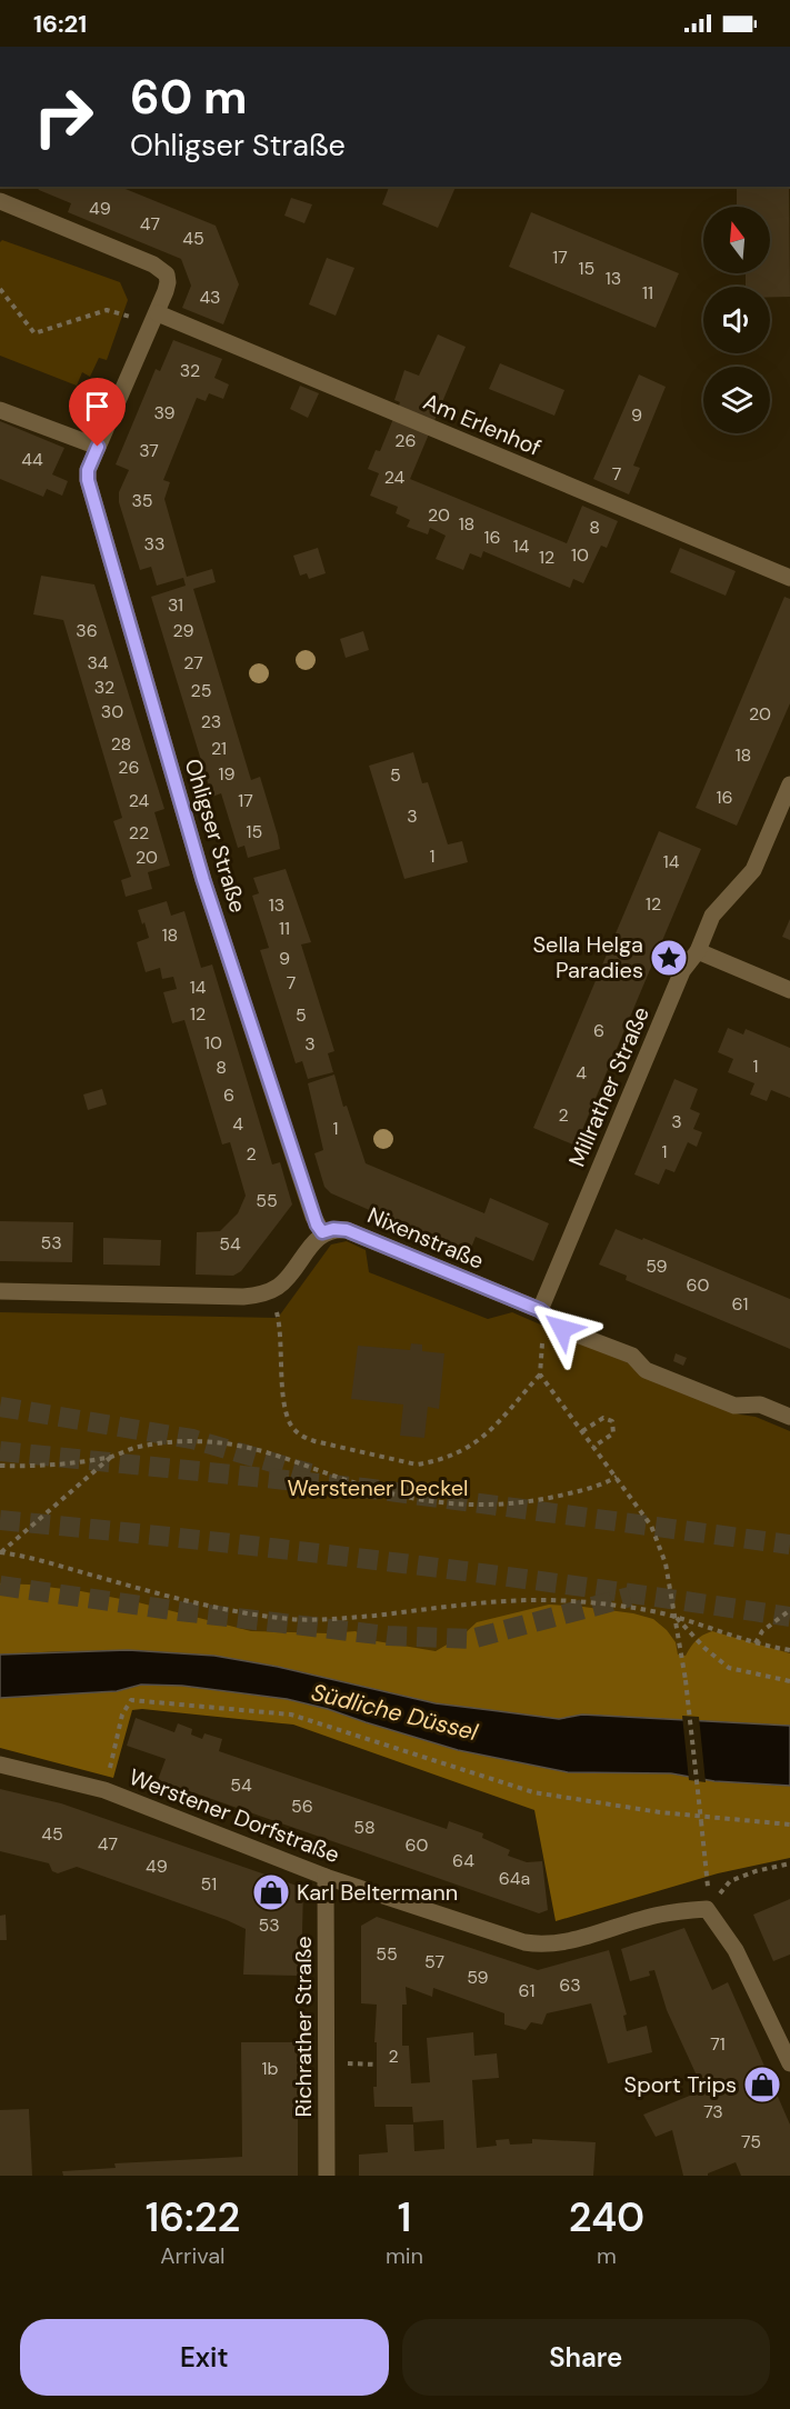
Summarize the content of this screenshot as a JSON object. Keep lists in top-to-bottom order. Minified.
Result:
{"streets":{"street":["Am Erlenhof","Ohligser Straße","Millrather Straße","Nixenstraße","Werstener Dorfstraße","Richrather Straße"]},"crossings":[["Am Erlenhof","Ohligser Straße"],["Ohligser Straße","Nixenstraße"],["Millrather Straße","Nixenstraße"],["Werstener Dorfstraße","Richrather Straße"]],"water":["Südliche Düssel"],"parks":["Werstener Deckel"],"places":{"place":["Sella Helga Paradies"],"shop":["Karl Beltermann","Sport Trips"]},"house_numbers":["49","47","45","17","15","13","11","43","32","39","9","26","37","44","7","24","35","20","18","8","16","33","14","10","12","31","36","29","34","27","32","25","30","20","23","28","21","18","26","19","5","16","24","17","3","15","22","1","20","14","12","13","11","18","9","7","14","12","5","6","10","3","1","8","4","6","2","3","4","1","1","2","55","53","54","59","60","61","54","56","58","45","47","60","64","49","64a","51","53","55","57","59","63","61","71","2","1b","73","75"],"north":"top","page":{"status":"16:21","turn":["60 m","Ohligser Straße"],"eta":["16:22","Arrival","1","min","240","m"],"buttons":["Exit","Share"]}}
